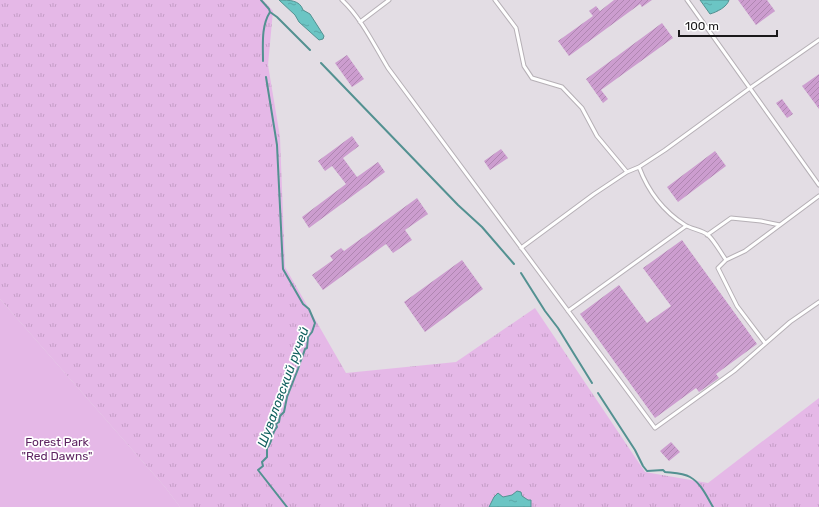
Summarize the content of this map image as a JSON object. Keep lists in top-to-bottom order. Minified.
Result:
{"water":["Шуваловский ручей"],"parks":["Forest Park \"Red Dawns\""],"scale_bar":"100 m"}
